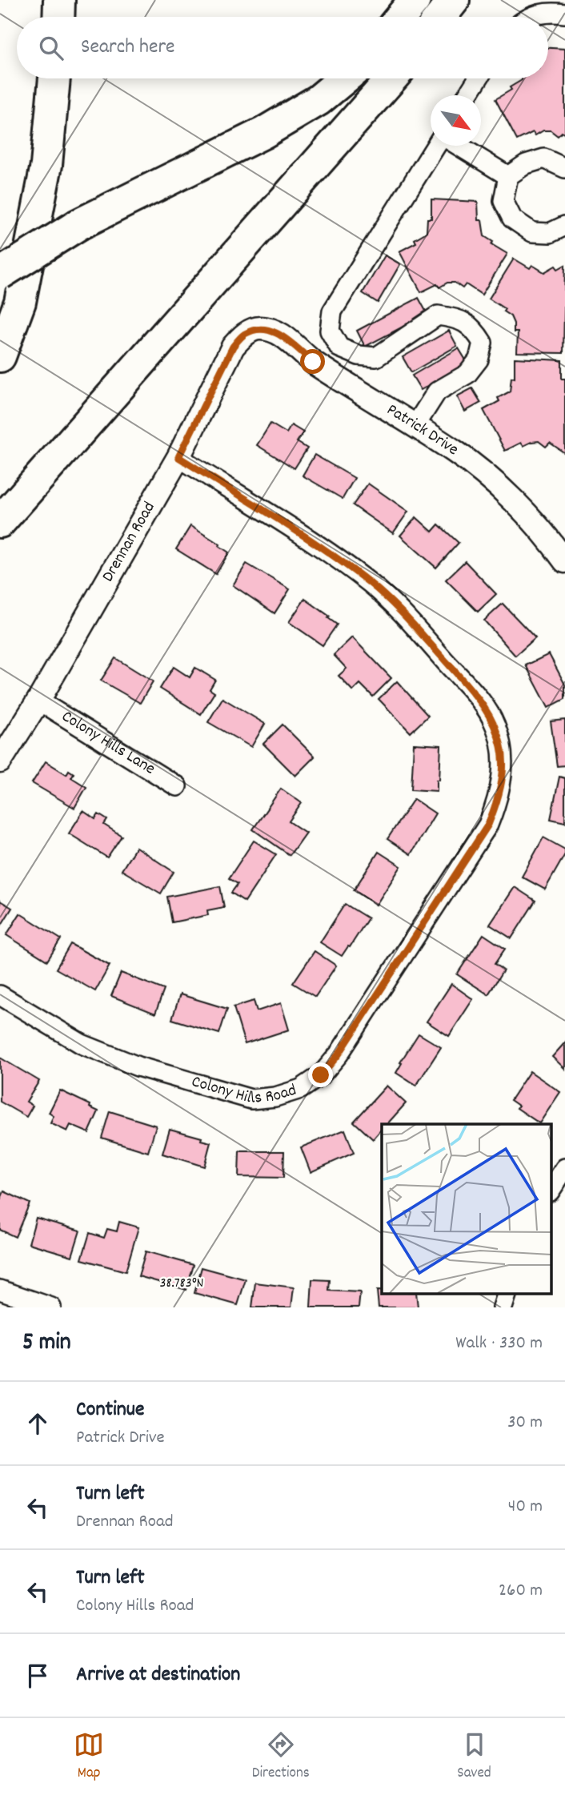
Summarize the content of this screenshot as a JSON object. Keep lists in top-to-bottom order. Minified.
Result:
{"streets":{"street":["Patrick Drive","Drennan Road","Colony Hills Lane","Colony Hills Road"]},"crossings":[["Patrick Drive","Drennan Road"],["Drennan Road","Colony Hills Lane"],["Drennan Road","Colony Hills Road"]],"north":"bottom right","page":{"search":"Search here","heading":["5 min","Walk · 330 m"],"list":[["Continue","Patrick Drive","30 m"],["Turn left","Drennan Road","40 m"],["Turn left","Colony Hills Road","260 m"],"Arrive at destination"],"nav":["Map","Directions","Saved"]},"coordinates":["38.783°N"]}
